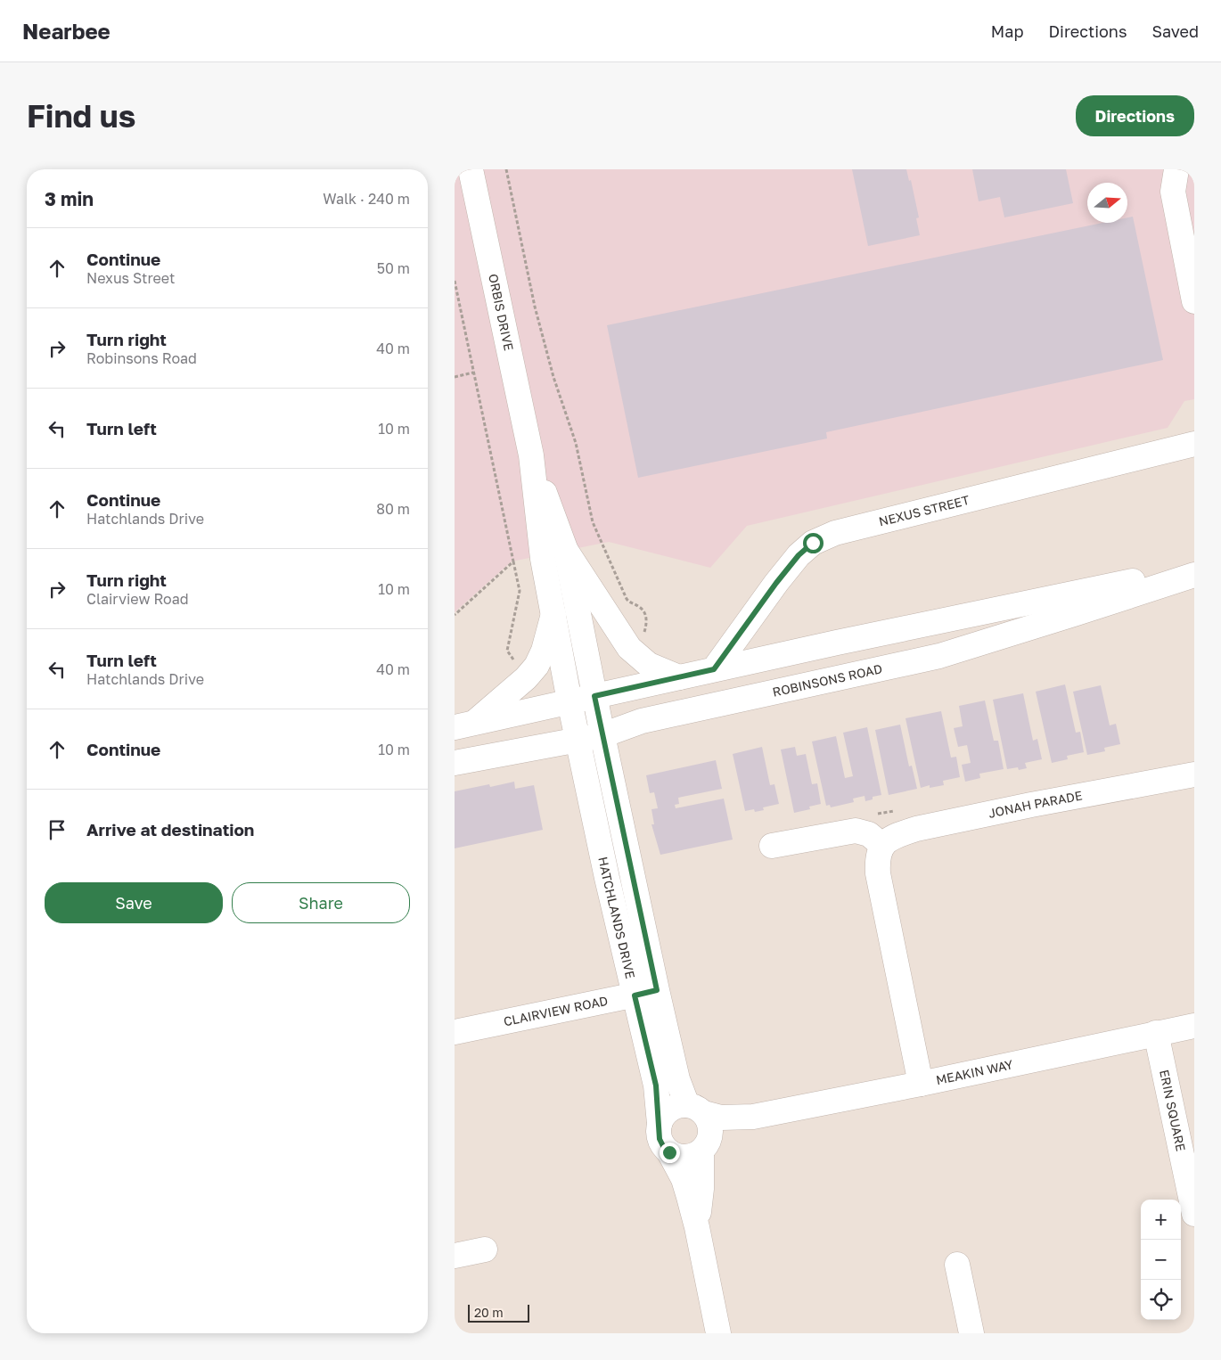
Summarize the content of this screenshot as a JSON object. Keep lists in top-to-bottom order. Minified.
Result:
{"streets":{"street":["ORBIS DRIVE","NEXUS STREET","ROBINSONS ROAD","JONAH PARADE","HATCHLANDS DRIVE","CLAIRVIEW ROAD","MEAKIN WAY","ERIN SQUARE"]},"crossings":[["ORBIS DRIVE","HATCHLANDS DRIVE"],["ROBINSONS ROAD","HATCHLANDS DRIVE"],["HATCHLANDS DRIVE","CLAIRVIEW ROAD"],["HATCHLANDS DRIVE","MEAKIN WAY"],["MEAKIN WAY","ERIN SQUARE"]],"scale_bar":"20 m","north":"right","page":{"header":"Nearbee","nav":["Map","Directions","Saved"],"buttons":["Directions",["Save","Share"]],"title":"Find us","heading":["3 min","Walk · 240 m"],"list":[["Continue","Nexus Street","50 m"],["Turn right","Robinsons Road","40 m"],["Turn left","10 m"],["Continue","Hatchlands Drive","80 m"],["Turn right","Clairview Road","10 m"],["Turn left","Hatchlands Drive","40 m"],["Continue","10 m"],"Arrive at destination"],"map_buttons":["+","−"],"scale":"20 m"}}
